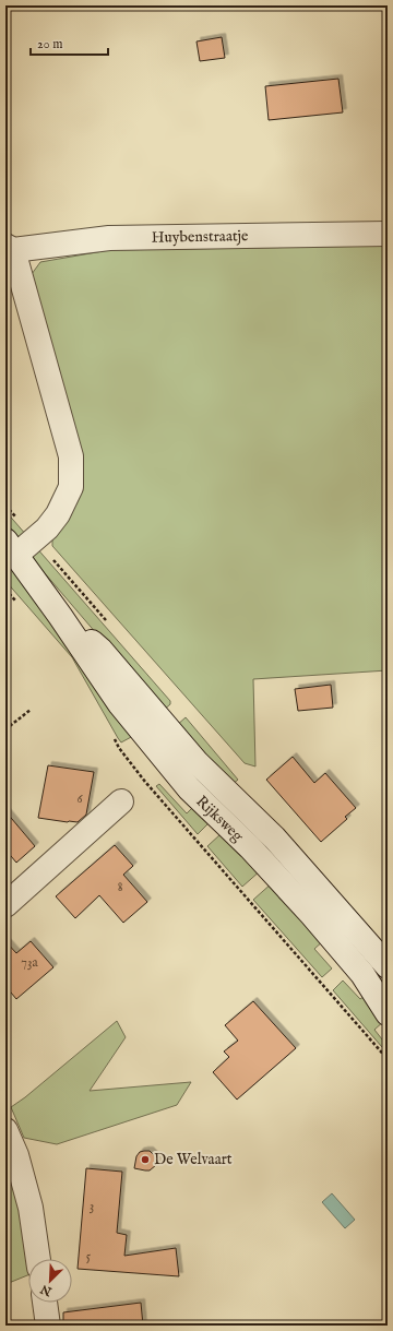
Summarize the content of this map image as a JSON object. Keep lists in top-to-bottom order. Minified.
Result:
{"streets":{"main road":["Huybenstraatje","Rijksweg"]},"crossings":[["Huybenstraatje","Rijksweg"]],"places":["De Welvaart"],"house_numbers":["6","8","73a","3","5"],"scale_bar":"20 m","north":"bottom left"}
